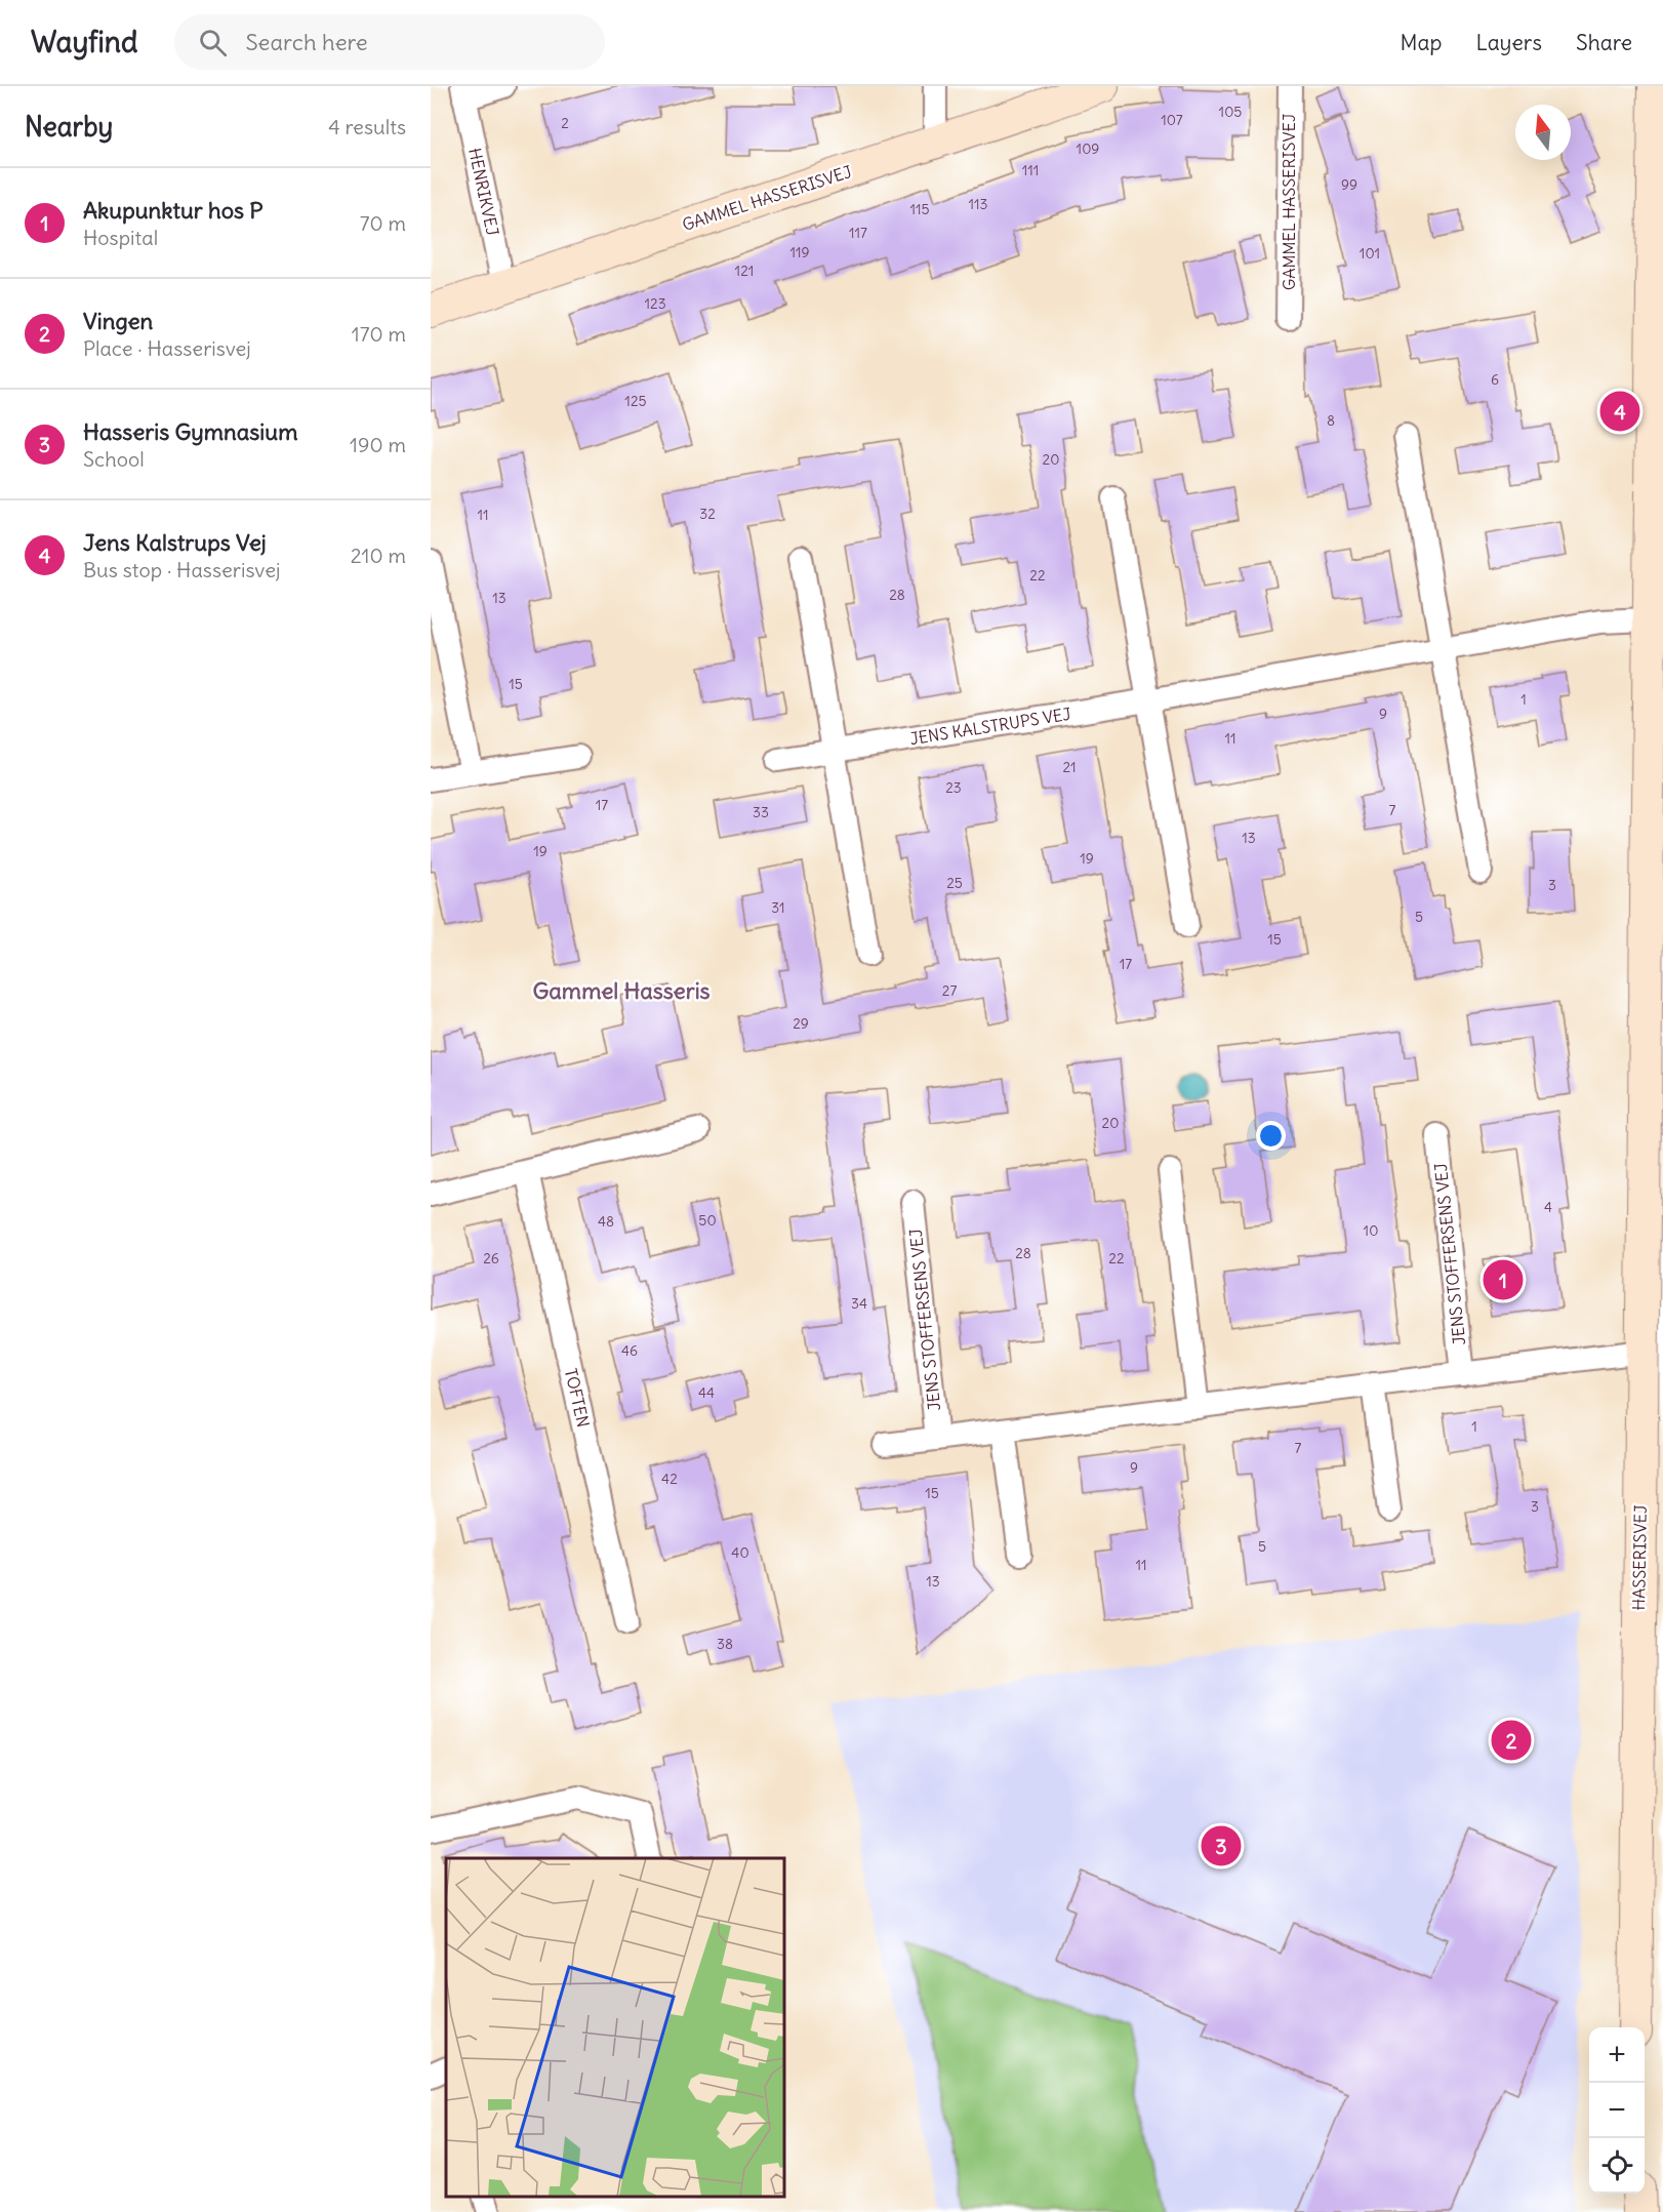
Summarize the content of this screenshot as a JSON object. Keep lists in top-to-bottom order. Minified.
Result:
{"streets":{"street":["HENRIKVEJ","GAMMEL HASSERISVEJ","JENS KALSTRUPS VEJ","JENS STOFFERSENS VEJ","TOFTEN","HASSERISVEJ"]},"crossings":[["HENRIKVEJ","GAMMEL HASSERISVEJ"],["JENS KALSTRUPS VEJ","HASSERISVEJ"]],"districts":["Gammel Hasseris"],"house_numbers":["105","107","2","109","111","99","113","115","117","119","101","121","123","6","125","8","20","32","11","22","28","13","15","1","9","11","21","23","17","7","33","13","19","19","25","3","31","5","15","17","27","29","20","4","50","48","10","28","26","22","34","46","44","1","7","9","42","15","3","5","40","11","13","38"],"north":"top","page":{"header":"Wayfind","search":"Search here","nav":["Map","Layers","Share"],"heading":["Nearby","4 results"],"list":[{"mark":"1","name":"Akupunktur hos P","note":"Hospital","value":"70 m"},{"mark":"2","name":"Vingen","note":"Place · Hasserisvej","value":"170 m"},{"mark":"3","name":"Hasseris Gymnasium","note":"School","value":"190 m"},{"mark":"4","name":"Jens Kalstrups Vej","note":"Bus stop · Hasserisvej","value":"210 m"}],"pins":["4","1","2","3"],"map_buttons":["+","−"]}}
